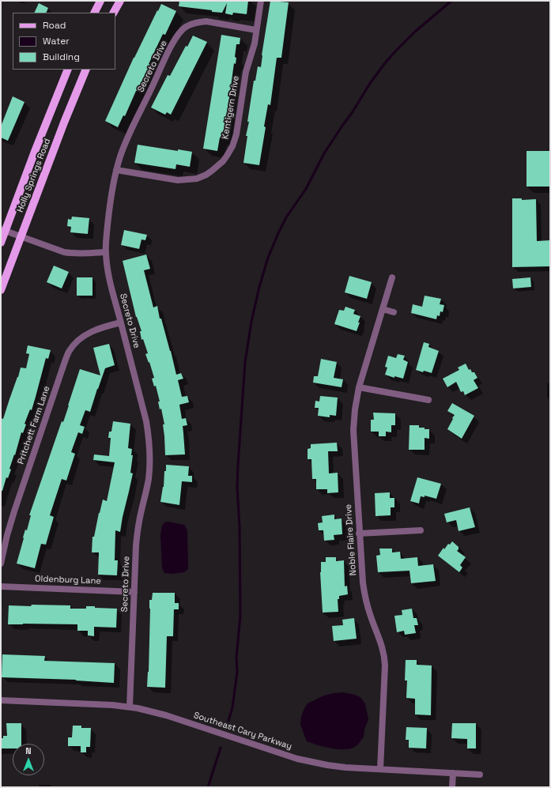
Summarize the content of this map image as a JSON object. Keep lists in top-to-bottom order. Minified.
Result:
{"streets":{"main road":["Holly Springs Road"],"street":["Secreto Drive","Kentigern Drive","Pritchett Farm Lane","Noble Flaire Drive","Oldenburg Lane","Southeast Cary Parkway"]},"crossings":[["Secreto Drive","Kentigern Drive"],["Secreto Drive","Pritchett Farm Lane"],["Secreto Drive","Oldenburg Lane"],["Secreto Drive","Southeast Cary Parkway"],["Noble Flaire Drive","Southeast Cary Parkway"]],"legend":["Road","Water","Building"],"north":"top"}
